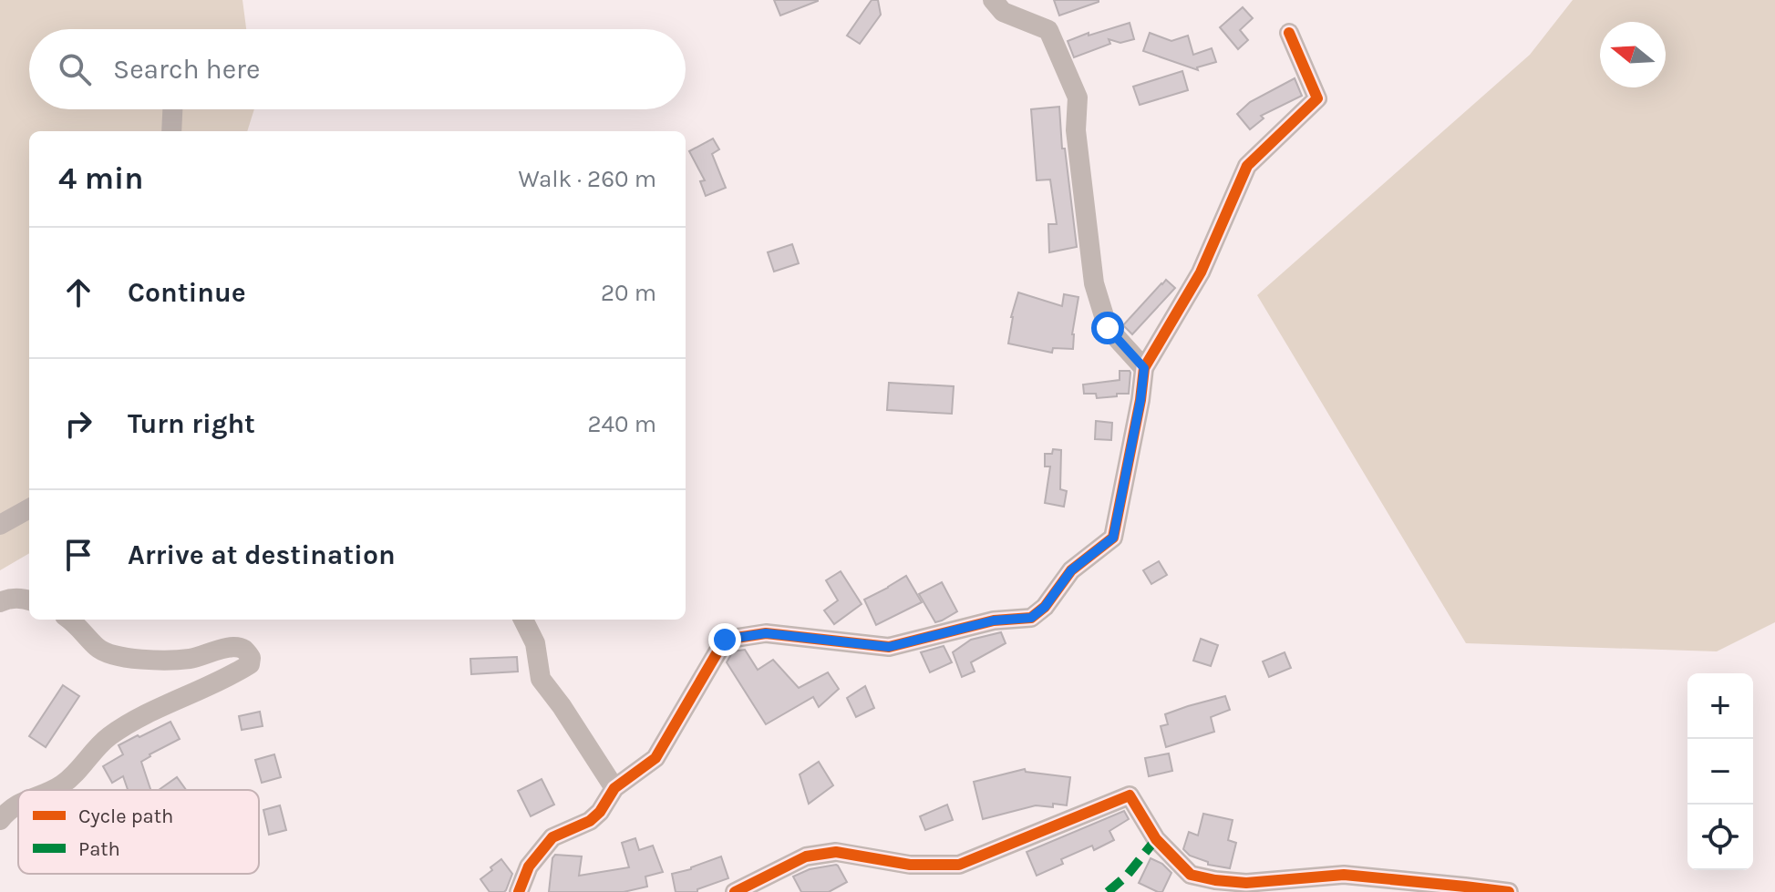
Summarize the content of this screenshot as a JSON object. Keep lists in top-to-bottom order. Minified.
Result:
{"legend":["Cycle path","Path"],"north":"left","page":{"search":"Search here","heading":["4 min","Walk · 260 m"],"list":[["Continue","20 m"],["Turn right","240 m"],"Arrive at destination"],"map_buttons":["+","−"]}}
